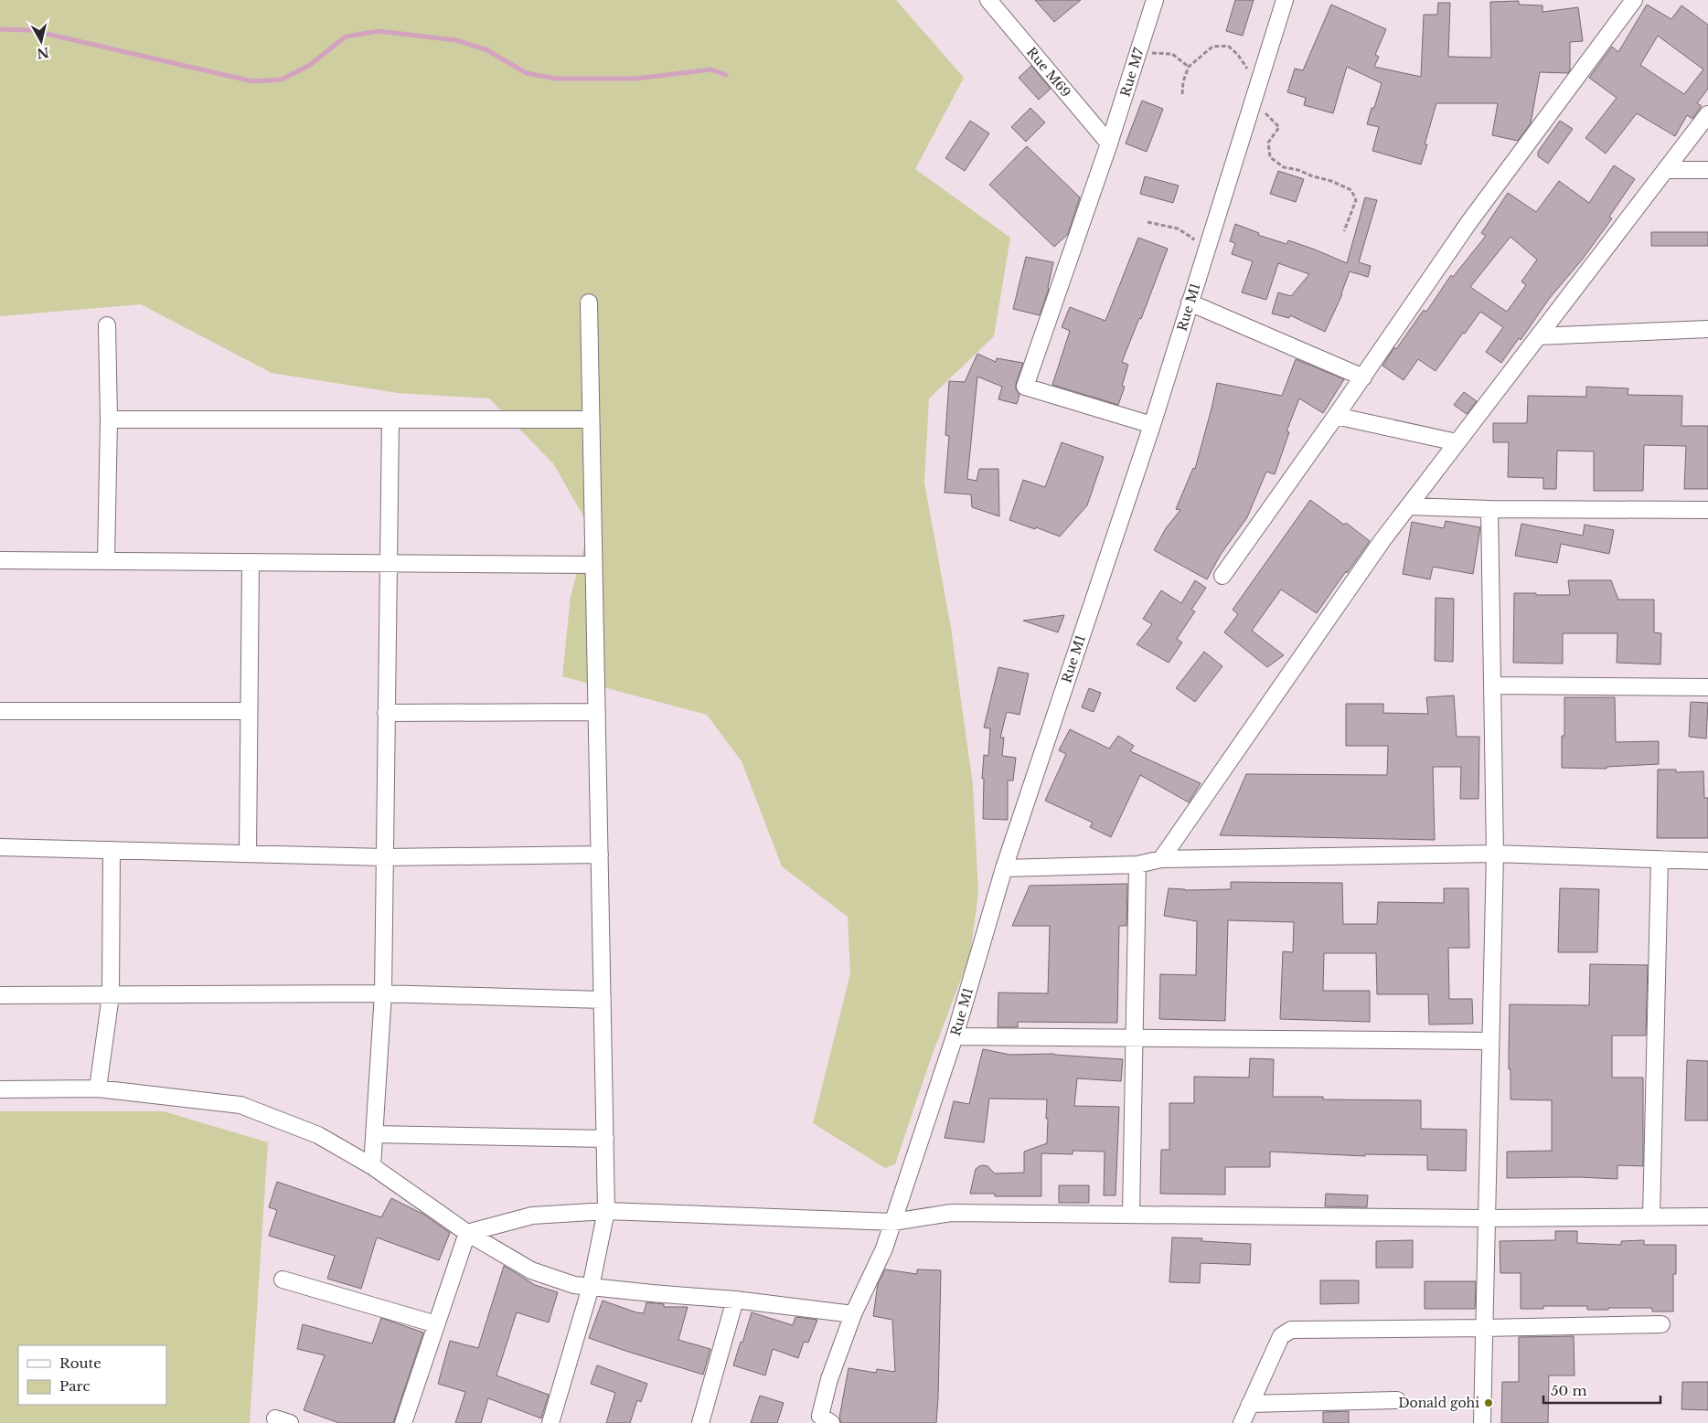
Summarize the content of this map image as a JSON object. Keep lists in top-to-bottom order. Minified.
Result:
{"streets":{"street":["Rue M69","Rue M7","Rue M1"]},"crossings":[["Rue M69","Rue M7"],["Rue M7","Rue M1"]],"places":["Donald gohi"],"legend":["Route","Parc"],"scale_bar":"50 m","north":"bottom"}
